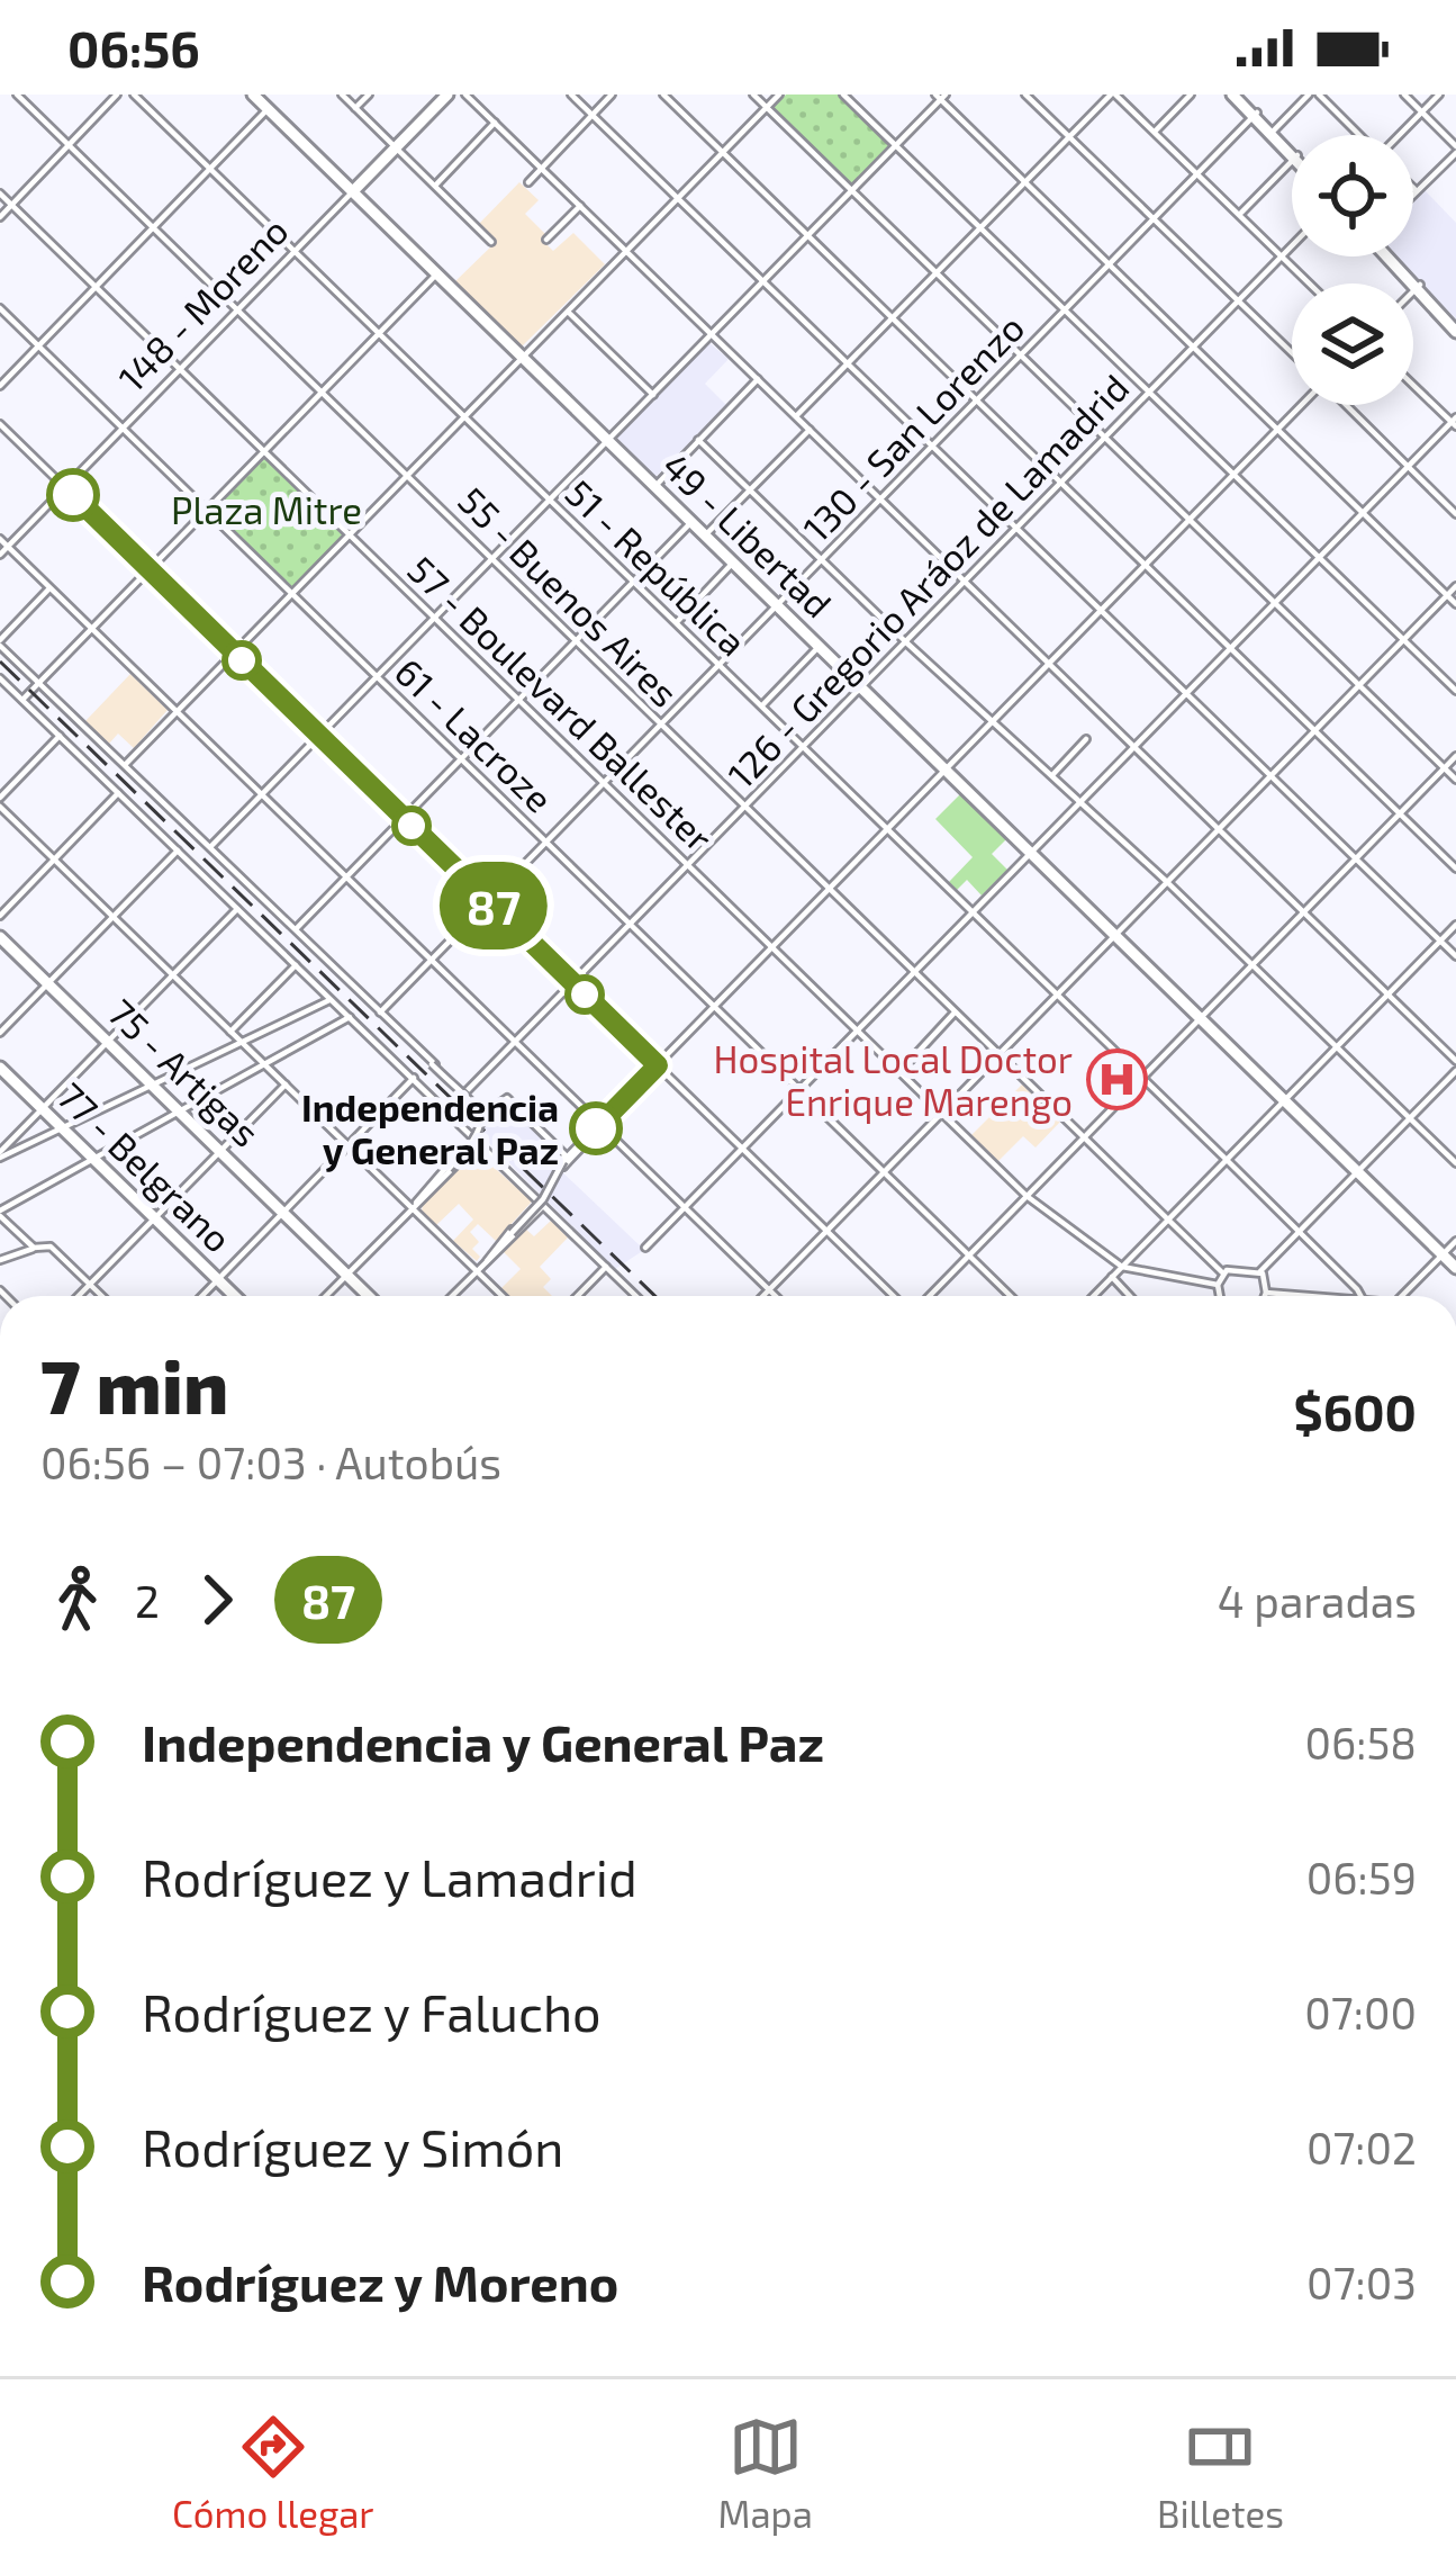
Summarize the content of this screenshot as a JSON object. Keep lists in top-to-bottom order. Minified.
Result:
{"streets":{"street":["148 - Moreno","130 - San Lorenzo","49 - Libertad","51 - República","126 - Gregorio Aráoz de Lamadrid","55 - Buenos Aires","57 - Boulevard Ballester","61 - Lacroze","75 - Artigas","77 - Belgrano"]},"crossings":[["148 - Moreno","49 - Libertad"],["148 - Moreno","51 - República"],["148 - Moreno","55 - Buenos Aires"],["148 - Moreno","57 - Boulevard Ballester"],["148 - Moreno","61 - Lacroze"],["130 - San Lorenzo","49 - Libertad"],["130 - San Lorenzo","51 - República"],["130 - San Lorenzo","55 - Buenos Aires"],["130 - San Lorenzo","57 - Boulevard Ballester"],["130 - San Lorenzo","61 - Lacroze"],["49 - Libertad","126 - Gregorio Aráoz de Lamadrid"],["51 - República","126 - Gregorio Aráoz de Lamadrid"],["126 - Gregorio Aráoz de Lamadrid","55 - Buenos Aires"],["126 - Gregorio Aráoz de Lamadrid","57 - Boulevard Ballester"],["126 - Gregorio Aráoz de Lamadrid","61 - Lacroze"]],"parks":["Plaza Mitre"],"places":{"hospital":["Hospital Local Doctor Enrique Marengo"],"other":["Independencia y General Paz"]},"lines":["bus line 87"],"page":{"status":"06:56","on_map":"87","heading":["7 min","06:56 – 07:03 · Autobús","$600"],"legs":["2","87","4 paradas"],"list":[{"name":"Independencia y General Paz","value":"06:58"},{"name":"Rodríguez y Lamadrid","value":"06:59"},{"name":"Rodríguez y Falucho","value":"07:00"},{"name":"Rodríguez y Simón","value":"07:02"},{"name":"Rodríguez y Moreno","value":"07:03"}],"tabs":["Cómo llegar","Mapa","Billetes"]}}
